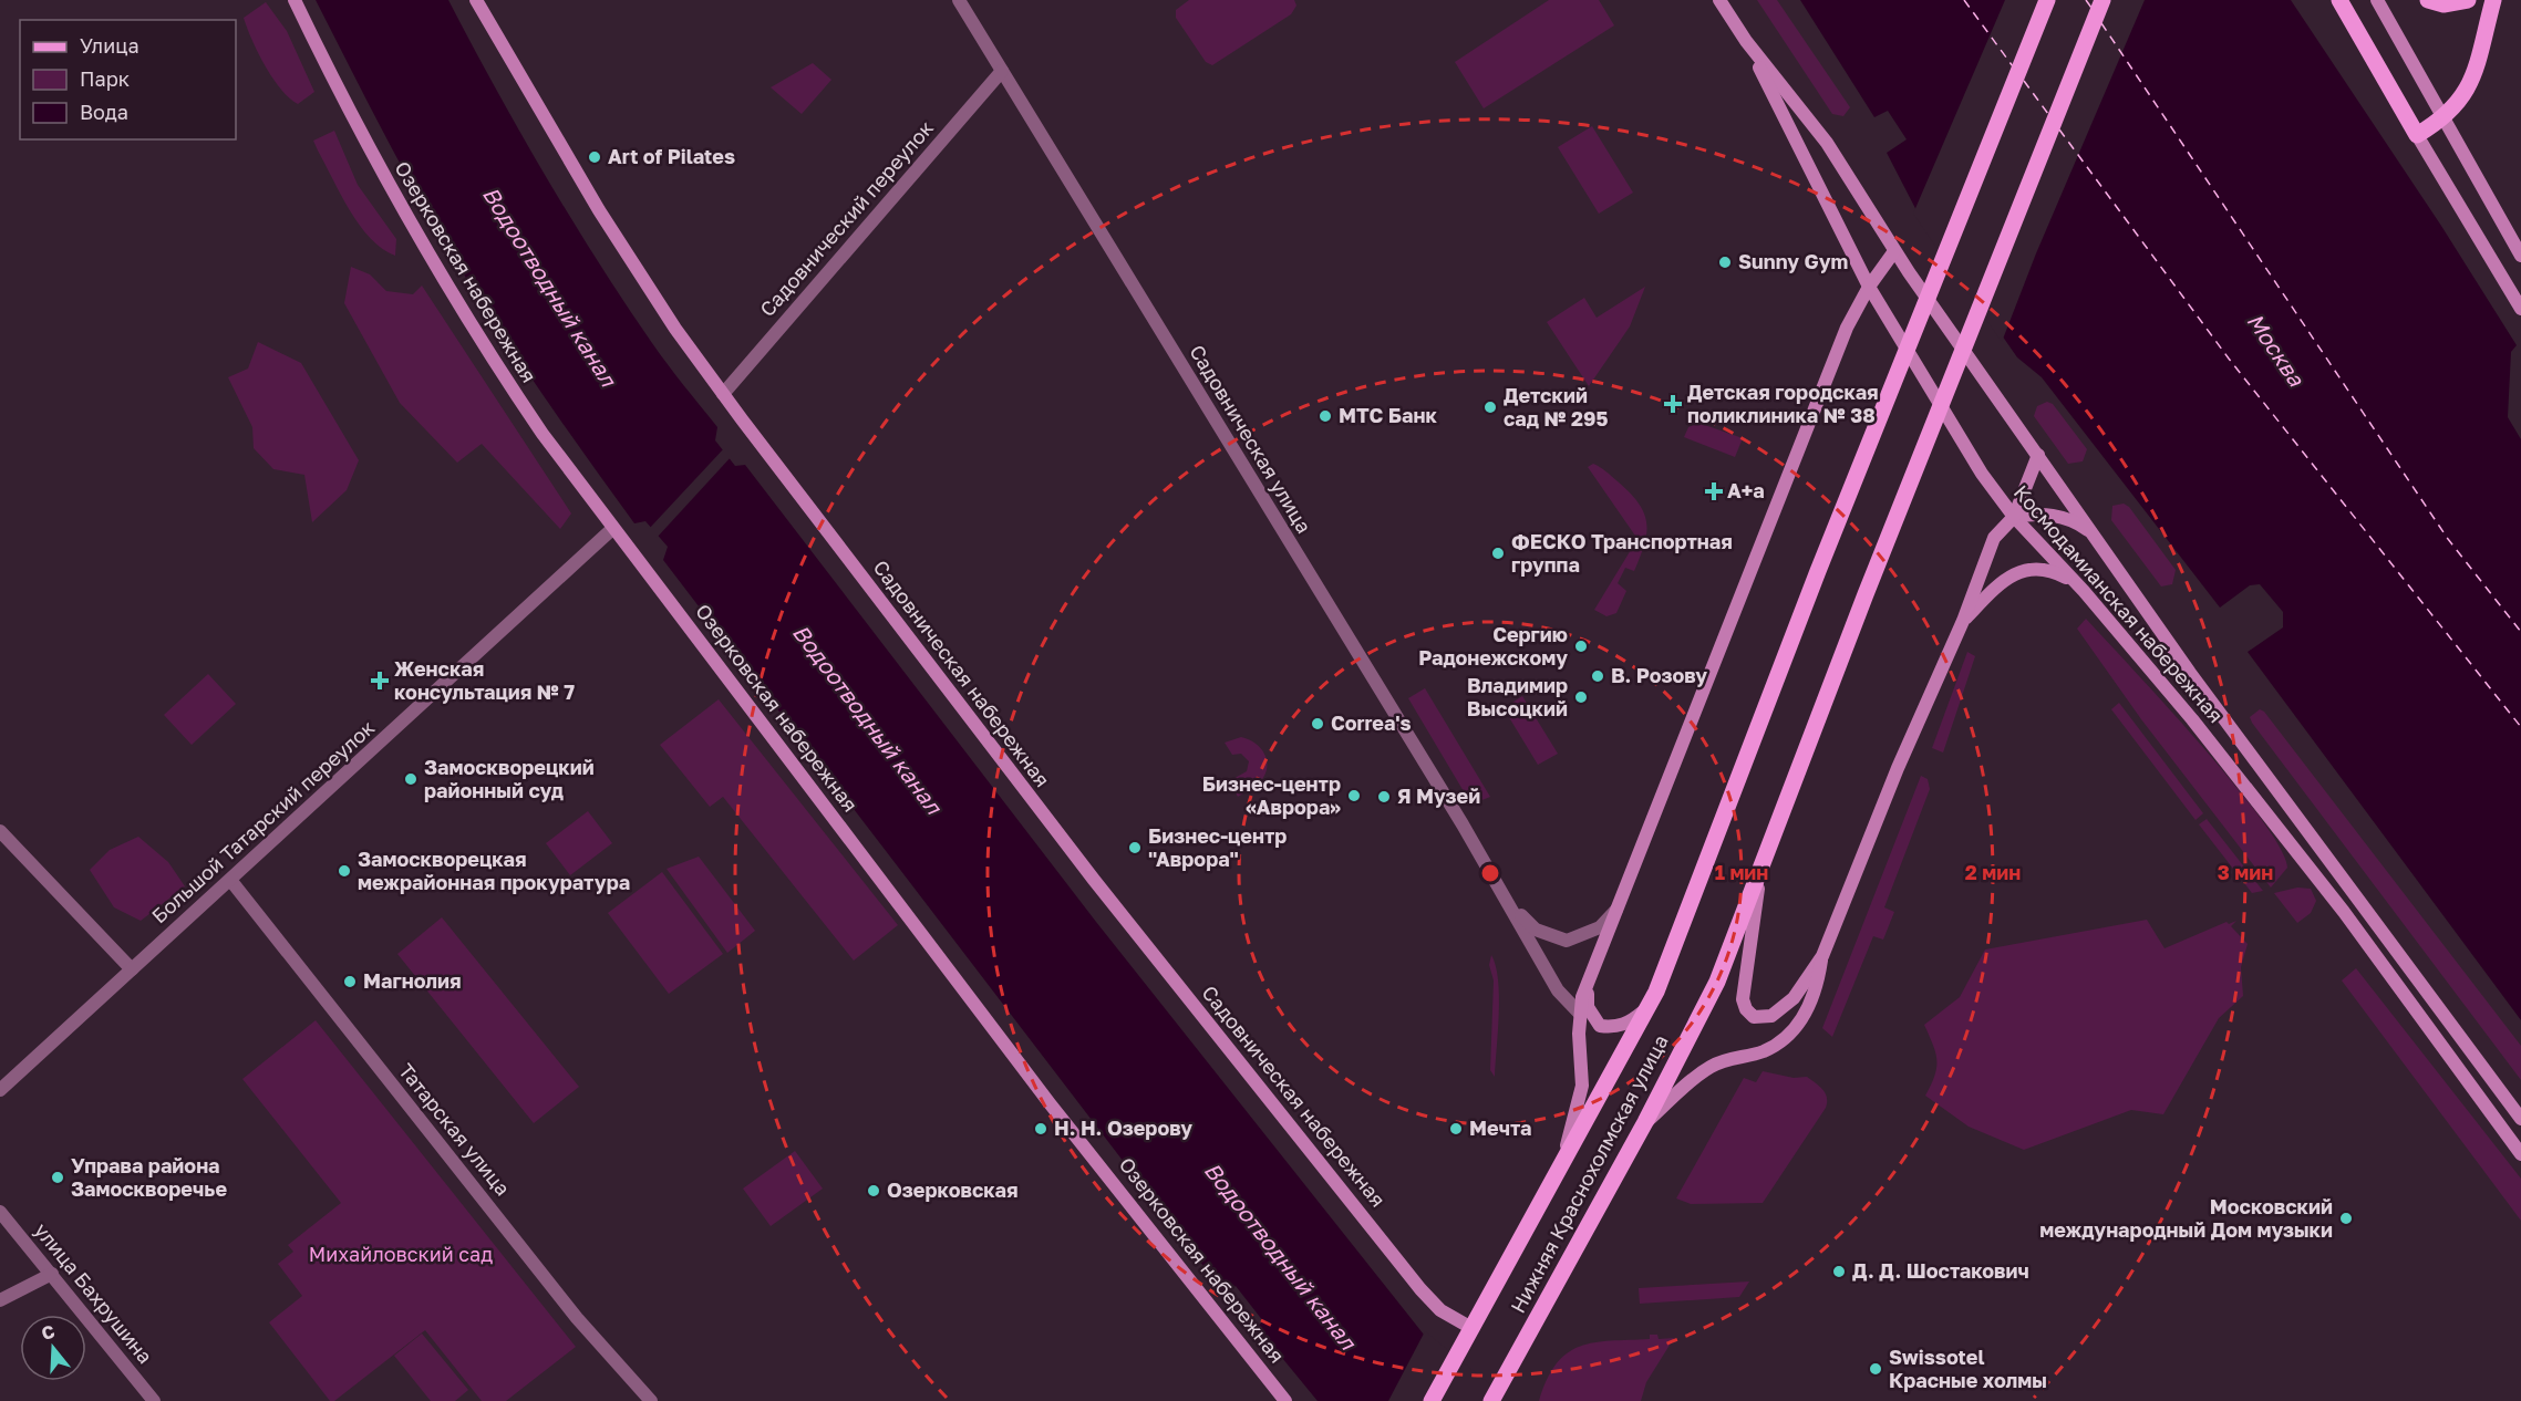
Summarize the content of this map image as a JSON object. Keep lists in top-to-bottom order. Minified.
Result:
{"streets":{"main road":["Озерковская набережная","Космодамианская набережная","Садовническая набережная","Нижняя Краснохолмская улица"],"street":["Садовнический переулок","Садовническая улица","Большой Татарский переулок","Татарская улица","улица Бахрушина"]},"crossings":[["Садовнический переулок","Садовническая улица"],["Садовнический переулок","Садовническая набережная"],["Озерковская набережная","Большой Татарский переулок"],["Садовническая набережная","Нижняя Краснохолмская улица"],["Большой Татарский переулок","Татарская улица"]],"water":["Водоотводный канал","Москва"],"parks":["Михайловский сад"],"places":{"other":["Art of Pilates","Sunny Gym","Детский сад № 295","МТС Банк","ФЕСКО Транспортная группа","Сергию Радонежскому","В. Розову","Владимир Высоцкий","Correa's","Замоскворецкий районный суд","Бизнес-центр «Аврора»","Я Музей","Бизнес-центр \"Аврора\"","Замоскворецкая межрайонная прокуратура","Магнолия","Н. Н. Озерову","Мечта","Управа района Замоскворечье","Озерковская","Московский международный Дом музыки","Д. Д. Шостакович","Swissotel Красные холмы"],"health":["Детская городская поликлиника № 38","А+а","Женская консультация № 7"]},"legend":["Улица","Парк","Вода"],"north":"top","rings":["1 мин","2 мин","3 мин"]}
